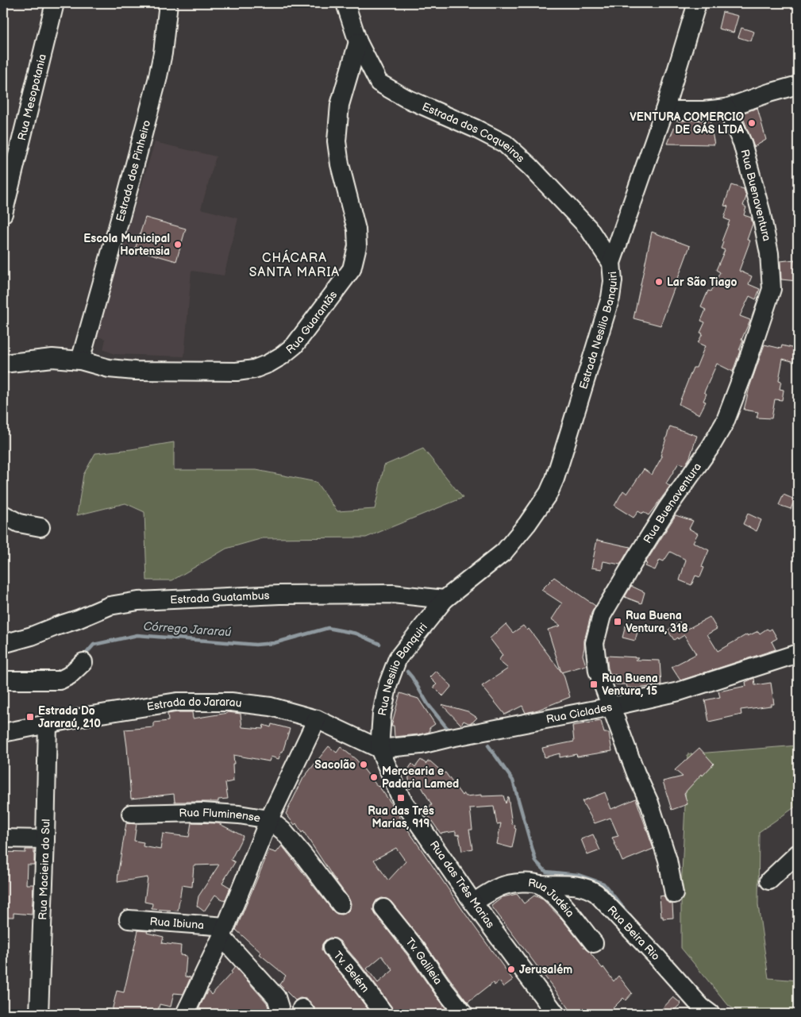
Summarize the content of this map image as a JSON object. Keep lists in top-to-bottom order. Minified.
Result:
{"streets":{"street":["Rua Mesopotania","Estrada dos Coqueiros","Estrada dos Pinheiro","Rua Buenaventura","Rua Guarantãs","Estrada Nesilio Banquiri","Estrada Guatambus","Rua Nesilio Banquiri","Estrada do Jararau","Rua Ciclades","Rua Fluminense","Rua Macieira do Sul","Rua das Três Marias","Rua Judéia","Rua Ibiuna","Rua Beira Rio","Tv. Galileia","Tv. Belém"]},"crossings":[["Estrada dos Coqueiros","Rua Guarantãs"],["Estrada dos Coqueiros","Estrada Nesilio Banquiri"],["Estrada dos Pinheiro","Rua Guarantãs"],["Rua Buenaventura","Rua Ciclades"],["Estrada Nesilio Banquiri","Estrada Guatambus"],["Estrada Nesilio Banquiri","Rua Nesilio Banquiri"],["Estrada Guatambus","Rua Nesilio Banquiri"],["Rua Nesilio Banquiri","Estrada do Jararau"],["Rua Nesilio Banquiri","Rua Ciclades"],["Rua Nesilio Banquiri","Rua das Três Marias"],["Estrada do Jararau","Rua Ciclades"],["Estrada do Jararau","Rua Macieira do Sul"],["Estrada do Jararau","Rua das Três Marias"],["Rua Ciclades","Rua das Três Marias"],["Rua das Três Marias","Rua Judéia"],["Rua Judéia","Rua Beira Rio"]],"districts":["CHÁCARA SANTA MARIA"],"water":["Córrego Jararaú"],"places":{"other":["VENTURA COMERCIO DE GÁS LTDA","Escola Municipal Hortensia","Lar São Tiago","Sacolão","Mercearia e Padaria Lamed","Jerusalém"],"transit":["Rua Buena Ventura, 318","Rua Buena Ventura, 15","Estrada Do Jararaú, 210","Rua das Três Marias, 919"]}}
